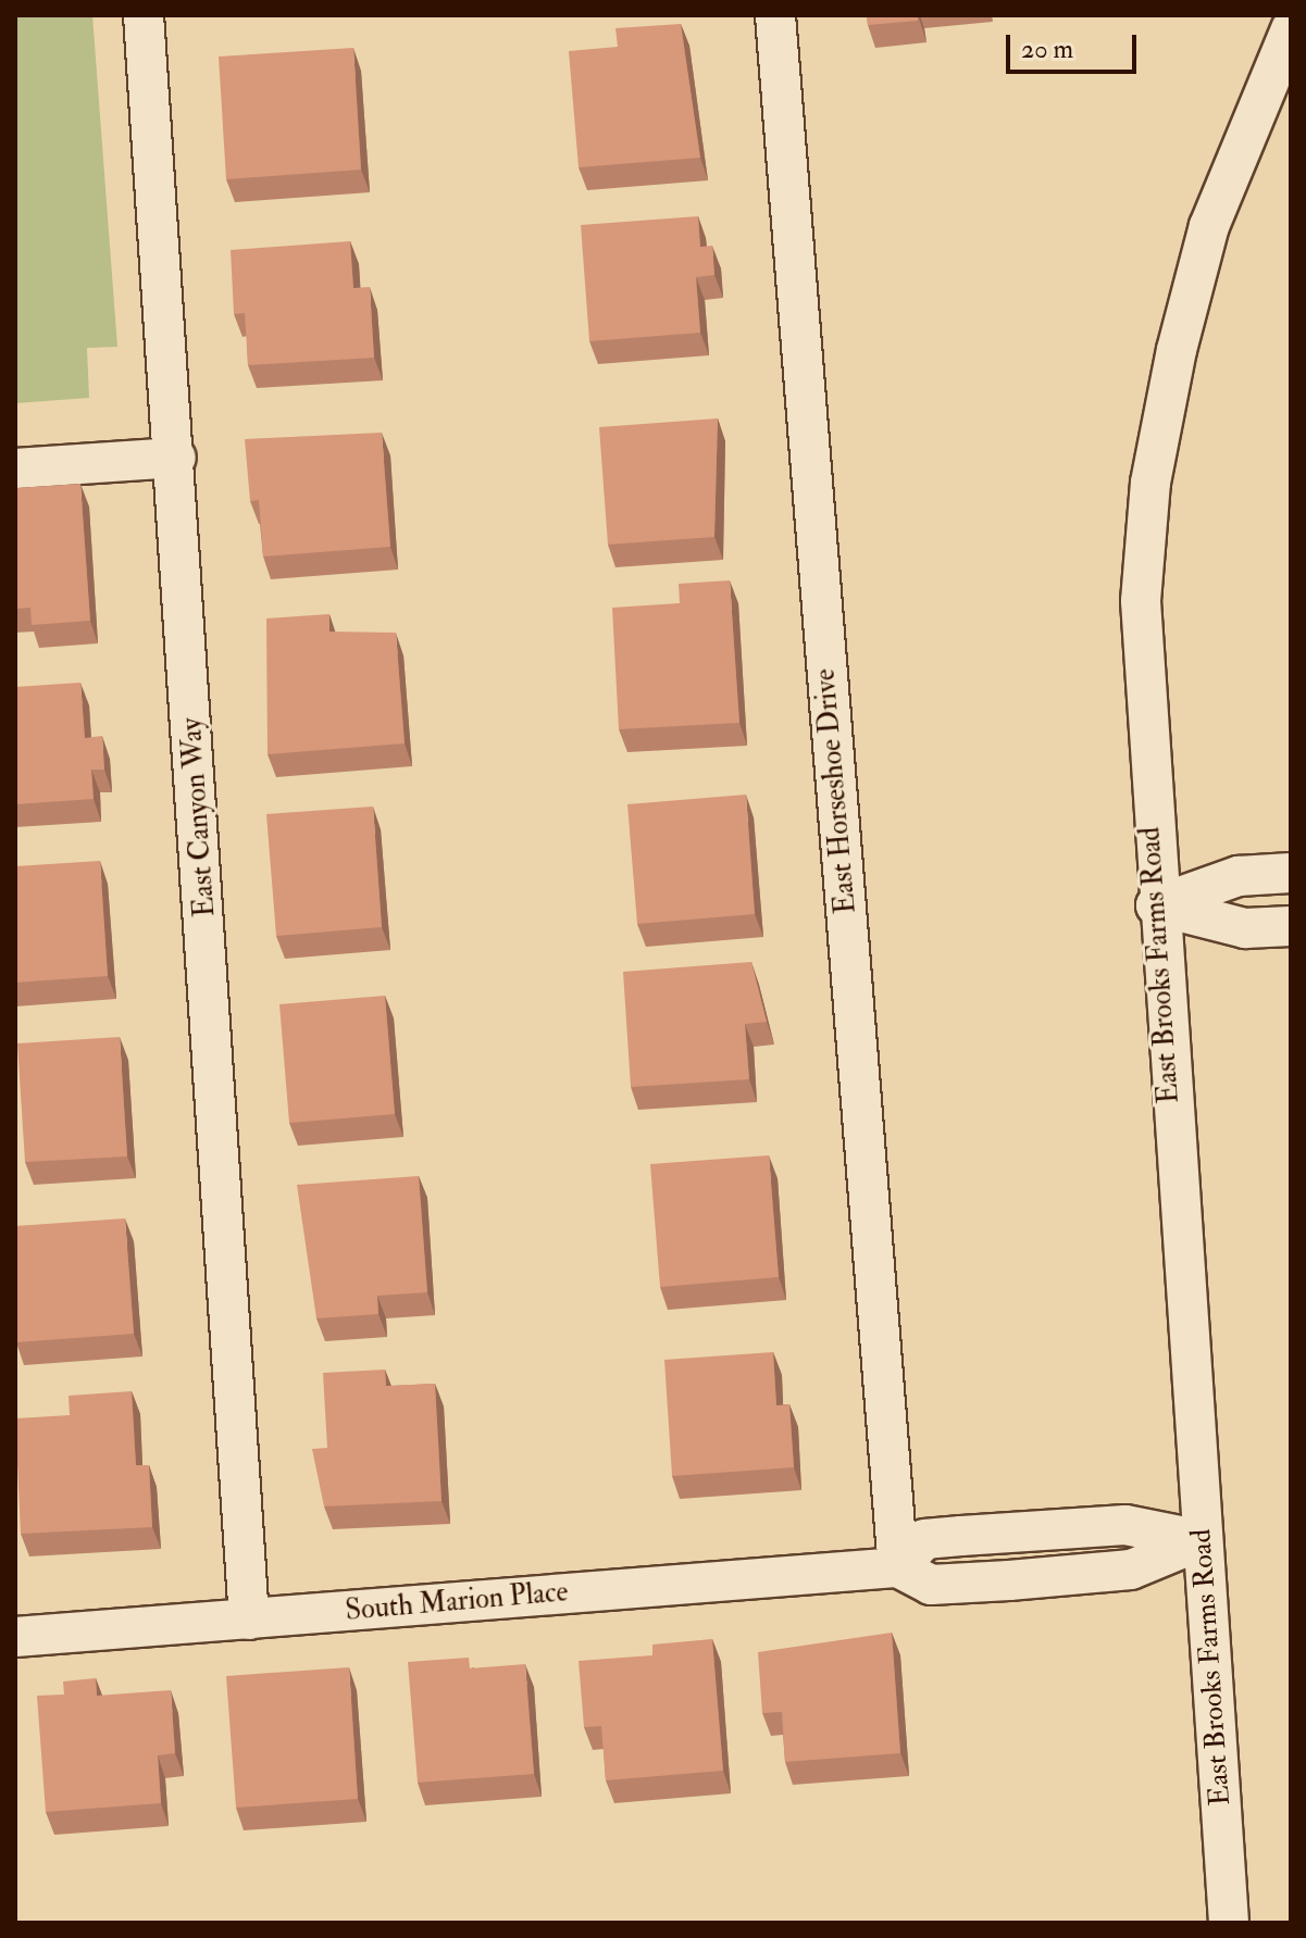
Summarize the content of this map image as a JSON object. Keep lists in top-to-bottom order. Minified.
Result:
{"streets":{"street":["East Horseshoe Drive","East Canyon Way","East Brooks Farms Road","South Marion Place"]},"crossings":[["East Horseshoe Drive","South Marion Place"],["East Canyon Way","South Marion Place"],["East Brooks Farms Road","South Marion Place"]],"scale_bar":"20 m"}
